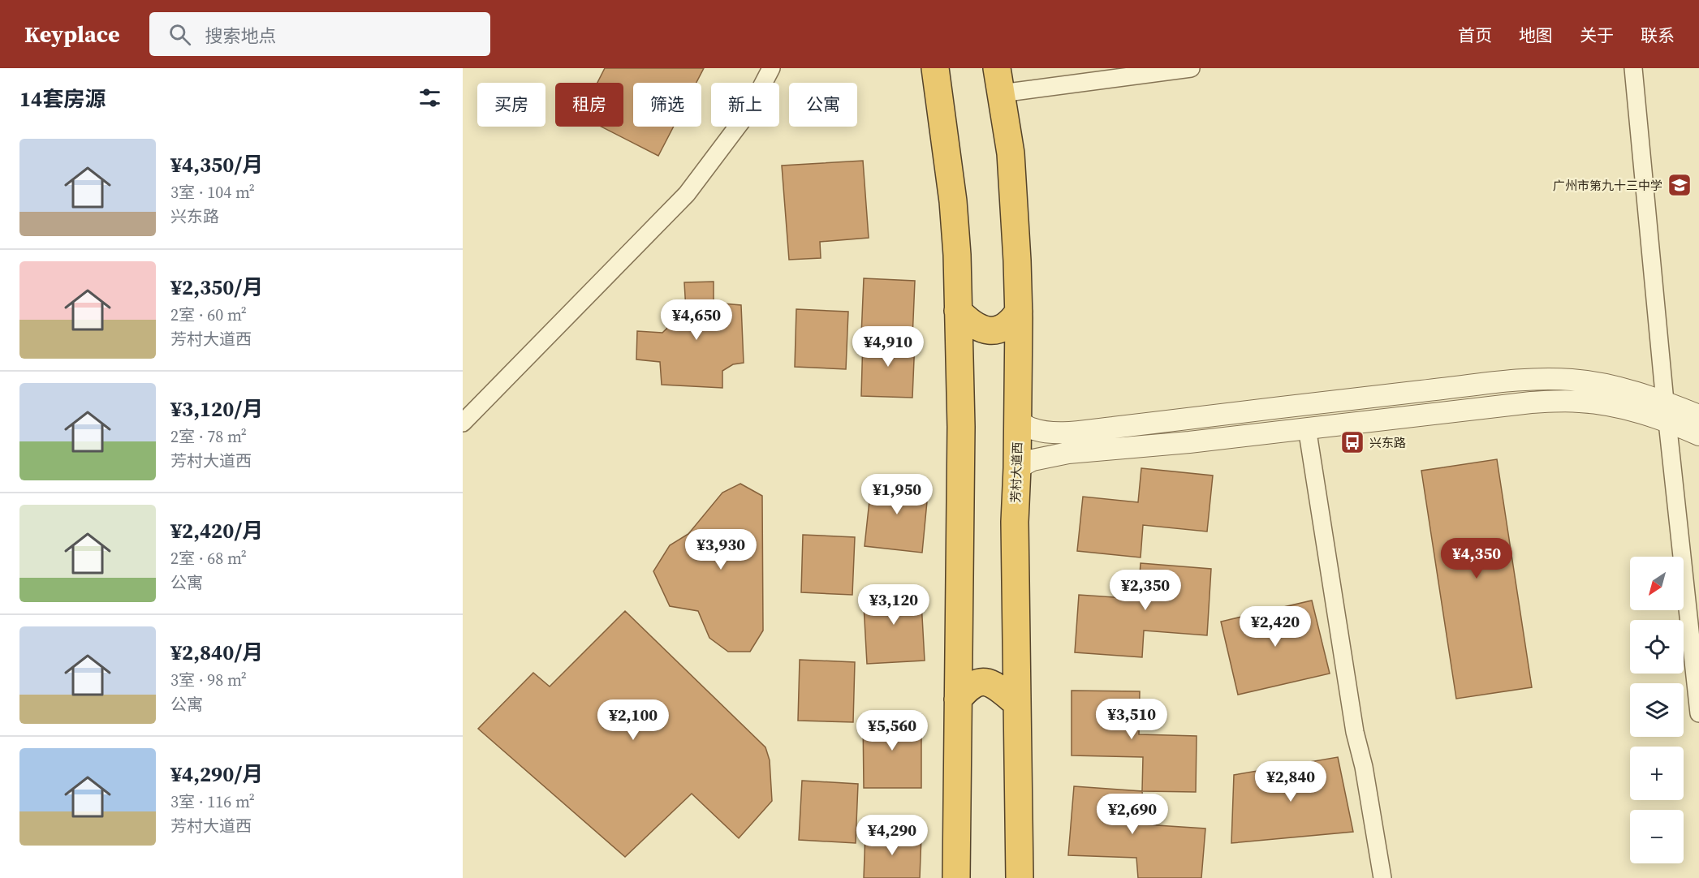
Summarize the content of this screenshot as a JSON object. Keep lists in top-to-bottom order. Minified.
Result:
{"streets":{"highway":["芳村大道西"]},"places":{"school or university":["广州市第九十三中学"],"bus stop":["兴东路"]},"north":"bottom left","page":{"header":"Keyplace","search":"搜索地点","nav":["首页","地图","关于","联系"],"heading":"14套房源","chip":["买房","租房","筛选","新上","公寓"],"list":[{"name":"¥4,350/月","note":"3室 · 104 m² · 兴东路"},{"name":"¥2,350/月","note":"2室 · 60 m² · 芳村大道西"},{"name":"¥3,120/月","note":"2室 · 78 m² · 芳村大道西"},{"name":"¥2,420/月","note":"2室 · 68 m² · 公寓"},{"name":"¥2,840/月","note":"3室 · 98 m² · 公寓"},{"name":"¥4,290/月","note":"3室 · 116 m² · 芳村大道西"}],"price":["¥4,650","¥4,910","¥1,950","¥3,930","¥4,350","¥2,350","¥3,120","¥2,420","¥3,510","¥2,100","¥5,560","¥2,840","¥2,690","¥4,290"],"map_buttons":["+","−"]}}
